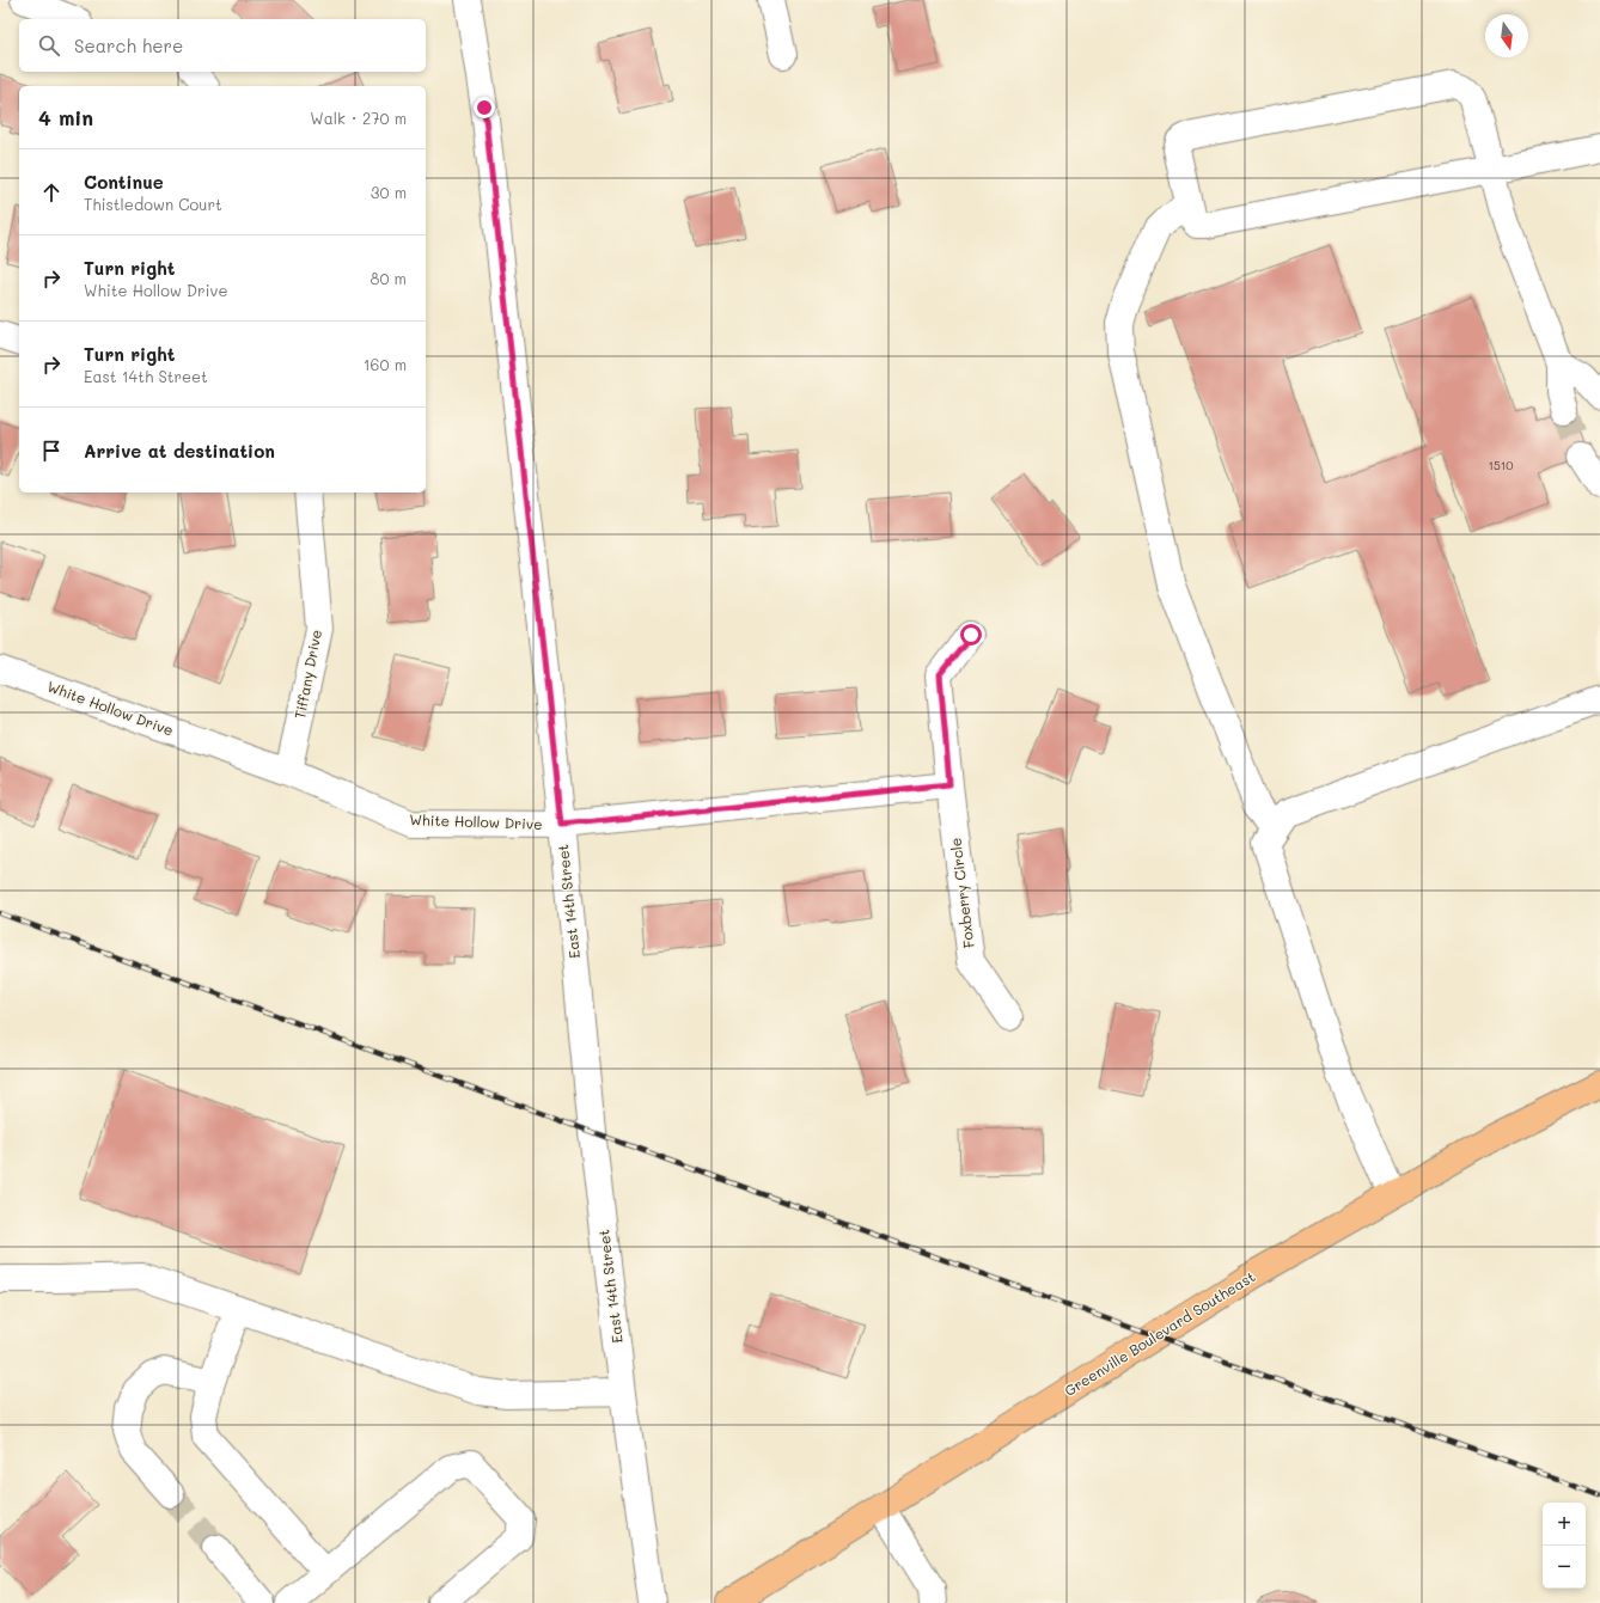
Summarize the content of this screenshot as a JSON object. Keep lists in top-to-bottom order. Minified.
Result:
{"streets":{"highway":["Greenville Boulevard Southeast"],"street":["Tiffany Drive","White Hollow Drive","Foxberry Circle","East 14th Street"]},"crossings":[["Tiffany Drive","White Hollow Drive"],["White Hollow Drive","Foxberry Circle"],["White Hollow Drive","East 14th Street"]],"house_numbers":["1510"],"north":"bottom","page":{"search":"Search here","heading":["4 min","Walk · 270 m"],"list":[["Continue","Thistledown Court","30 m"],["Turn right","White Hollow Drive","80 m"],["Turn right","East 14th Street","160 m"],"Arrive at destination"],"map_buttons":["+","−"]}}
